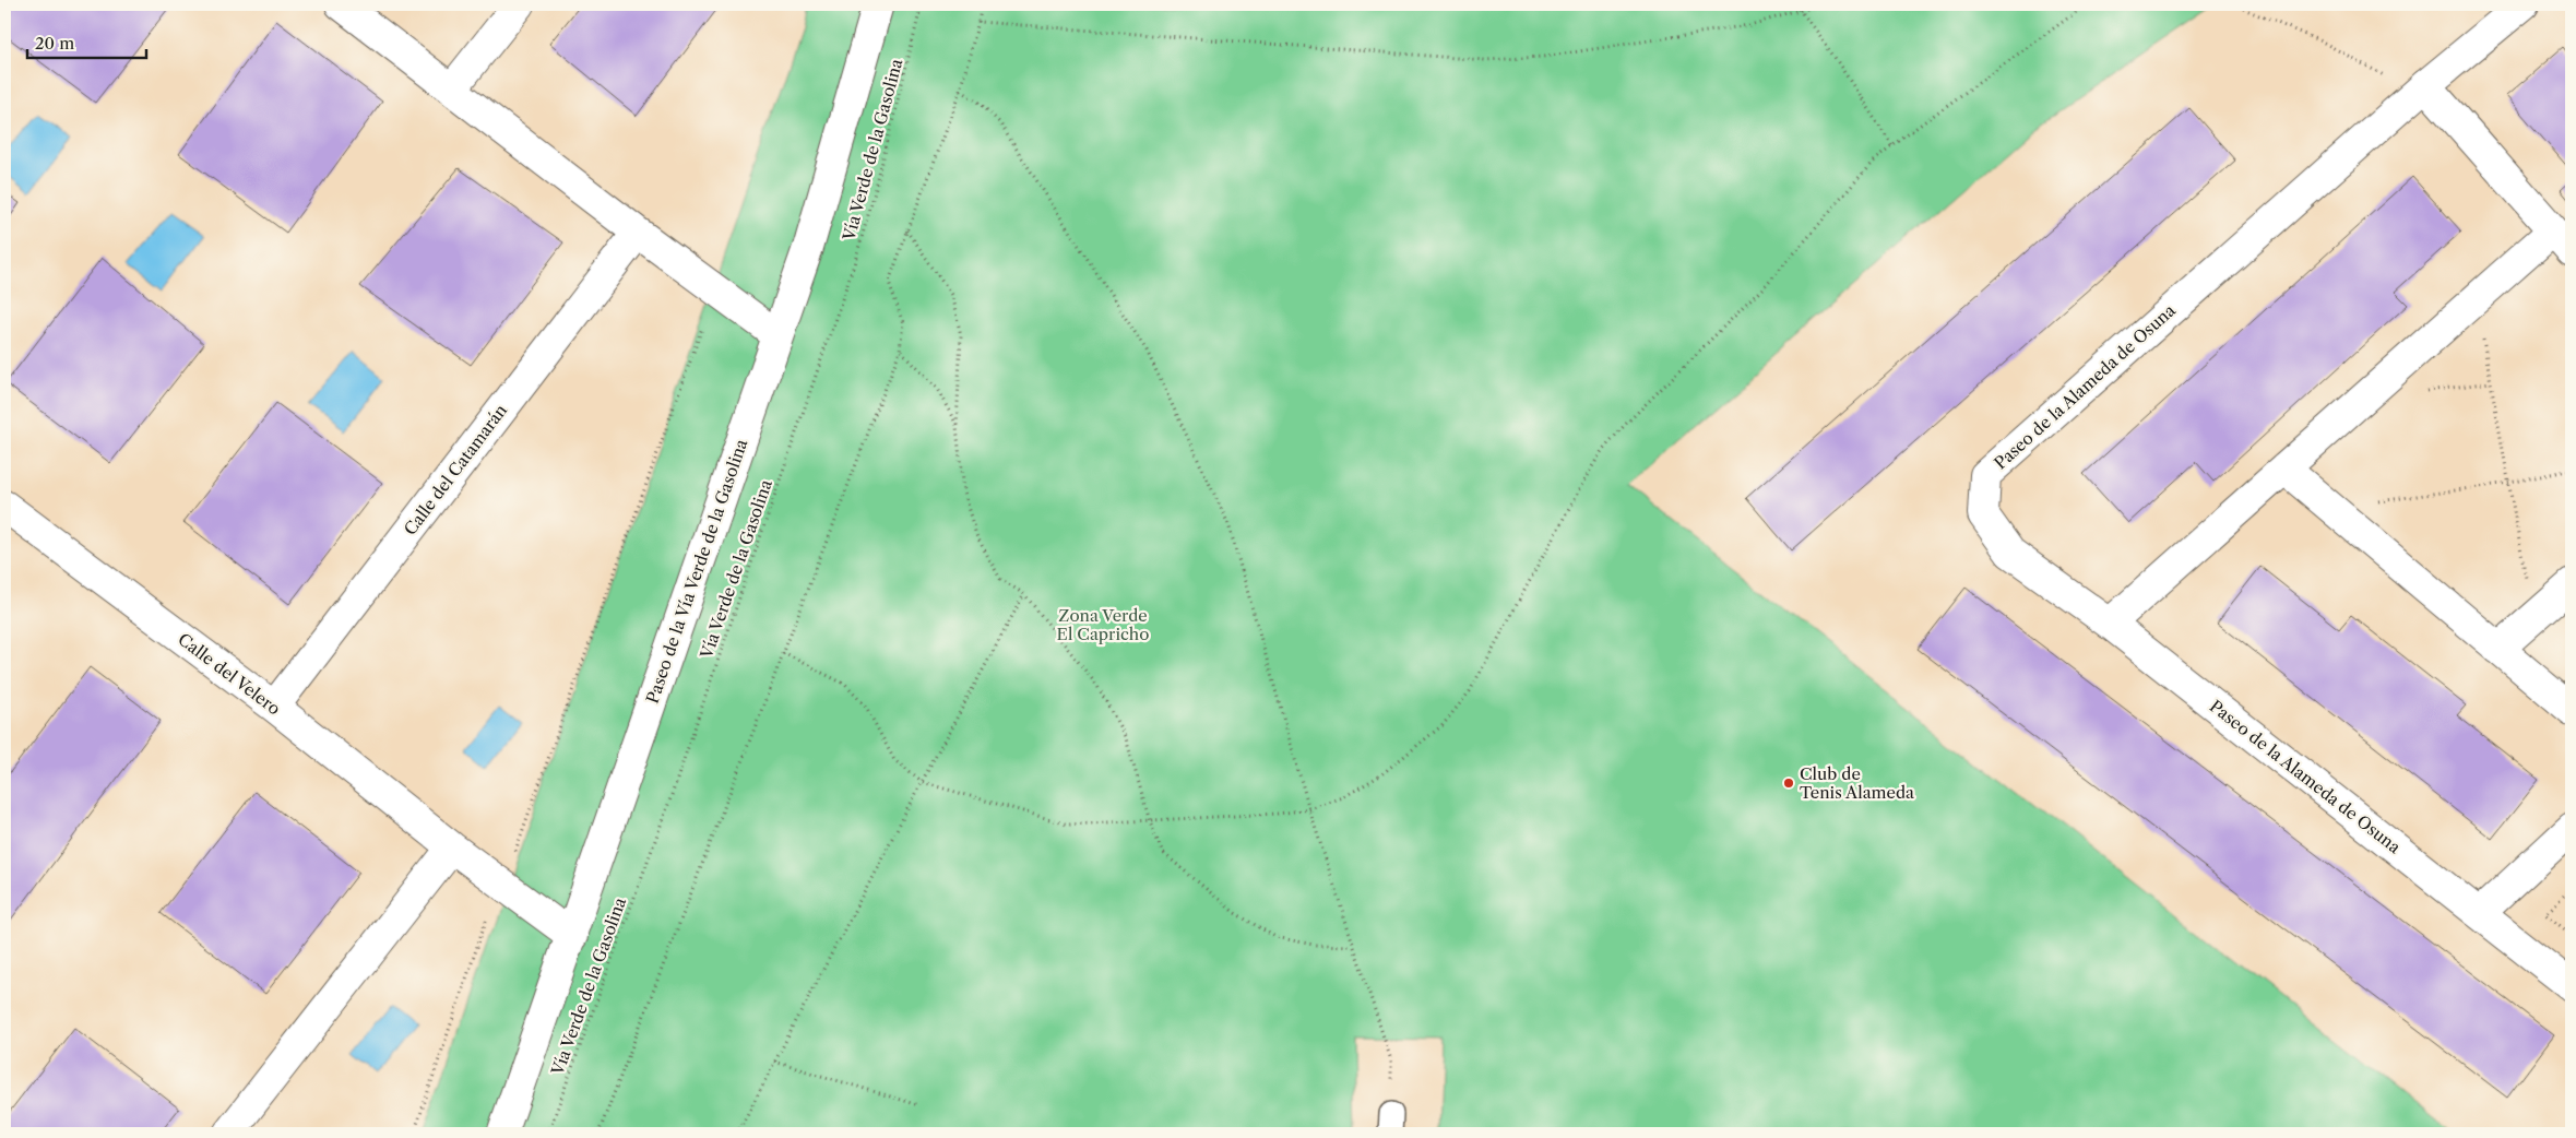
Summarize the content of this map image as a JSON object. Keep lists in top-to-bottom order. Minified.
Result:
{"streets":{"street":["Paseo de la Alameda de Osuna","Calle del Catamarán","Paseo de la Vía Verde de la Gasolina","Calle del Velero"],"path":["Vía Verde de la Gasolina"]},"crossings":[["Calle del Catamarán","Calle del Velero"],["Paseo de la Vía Verde de la Gasolina","Calle del Velero"]],"parks":["Zona Verde El Capricho"],"places":["Club de Tenis Alameda"],"scale_bar":"20 m"}
